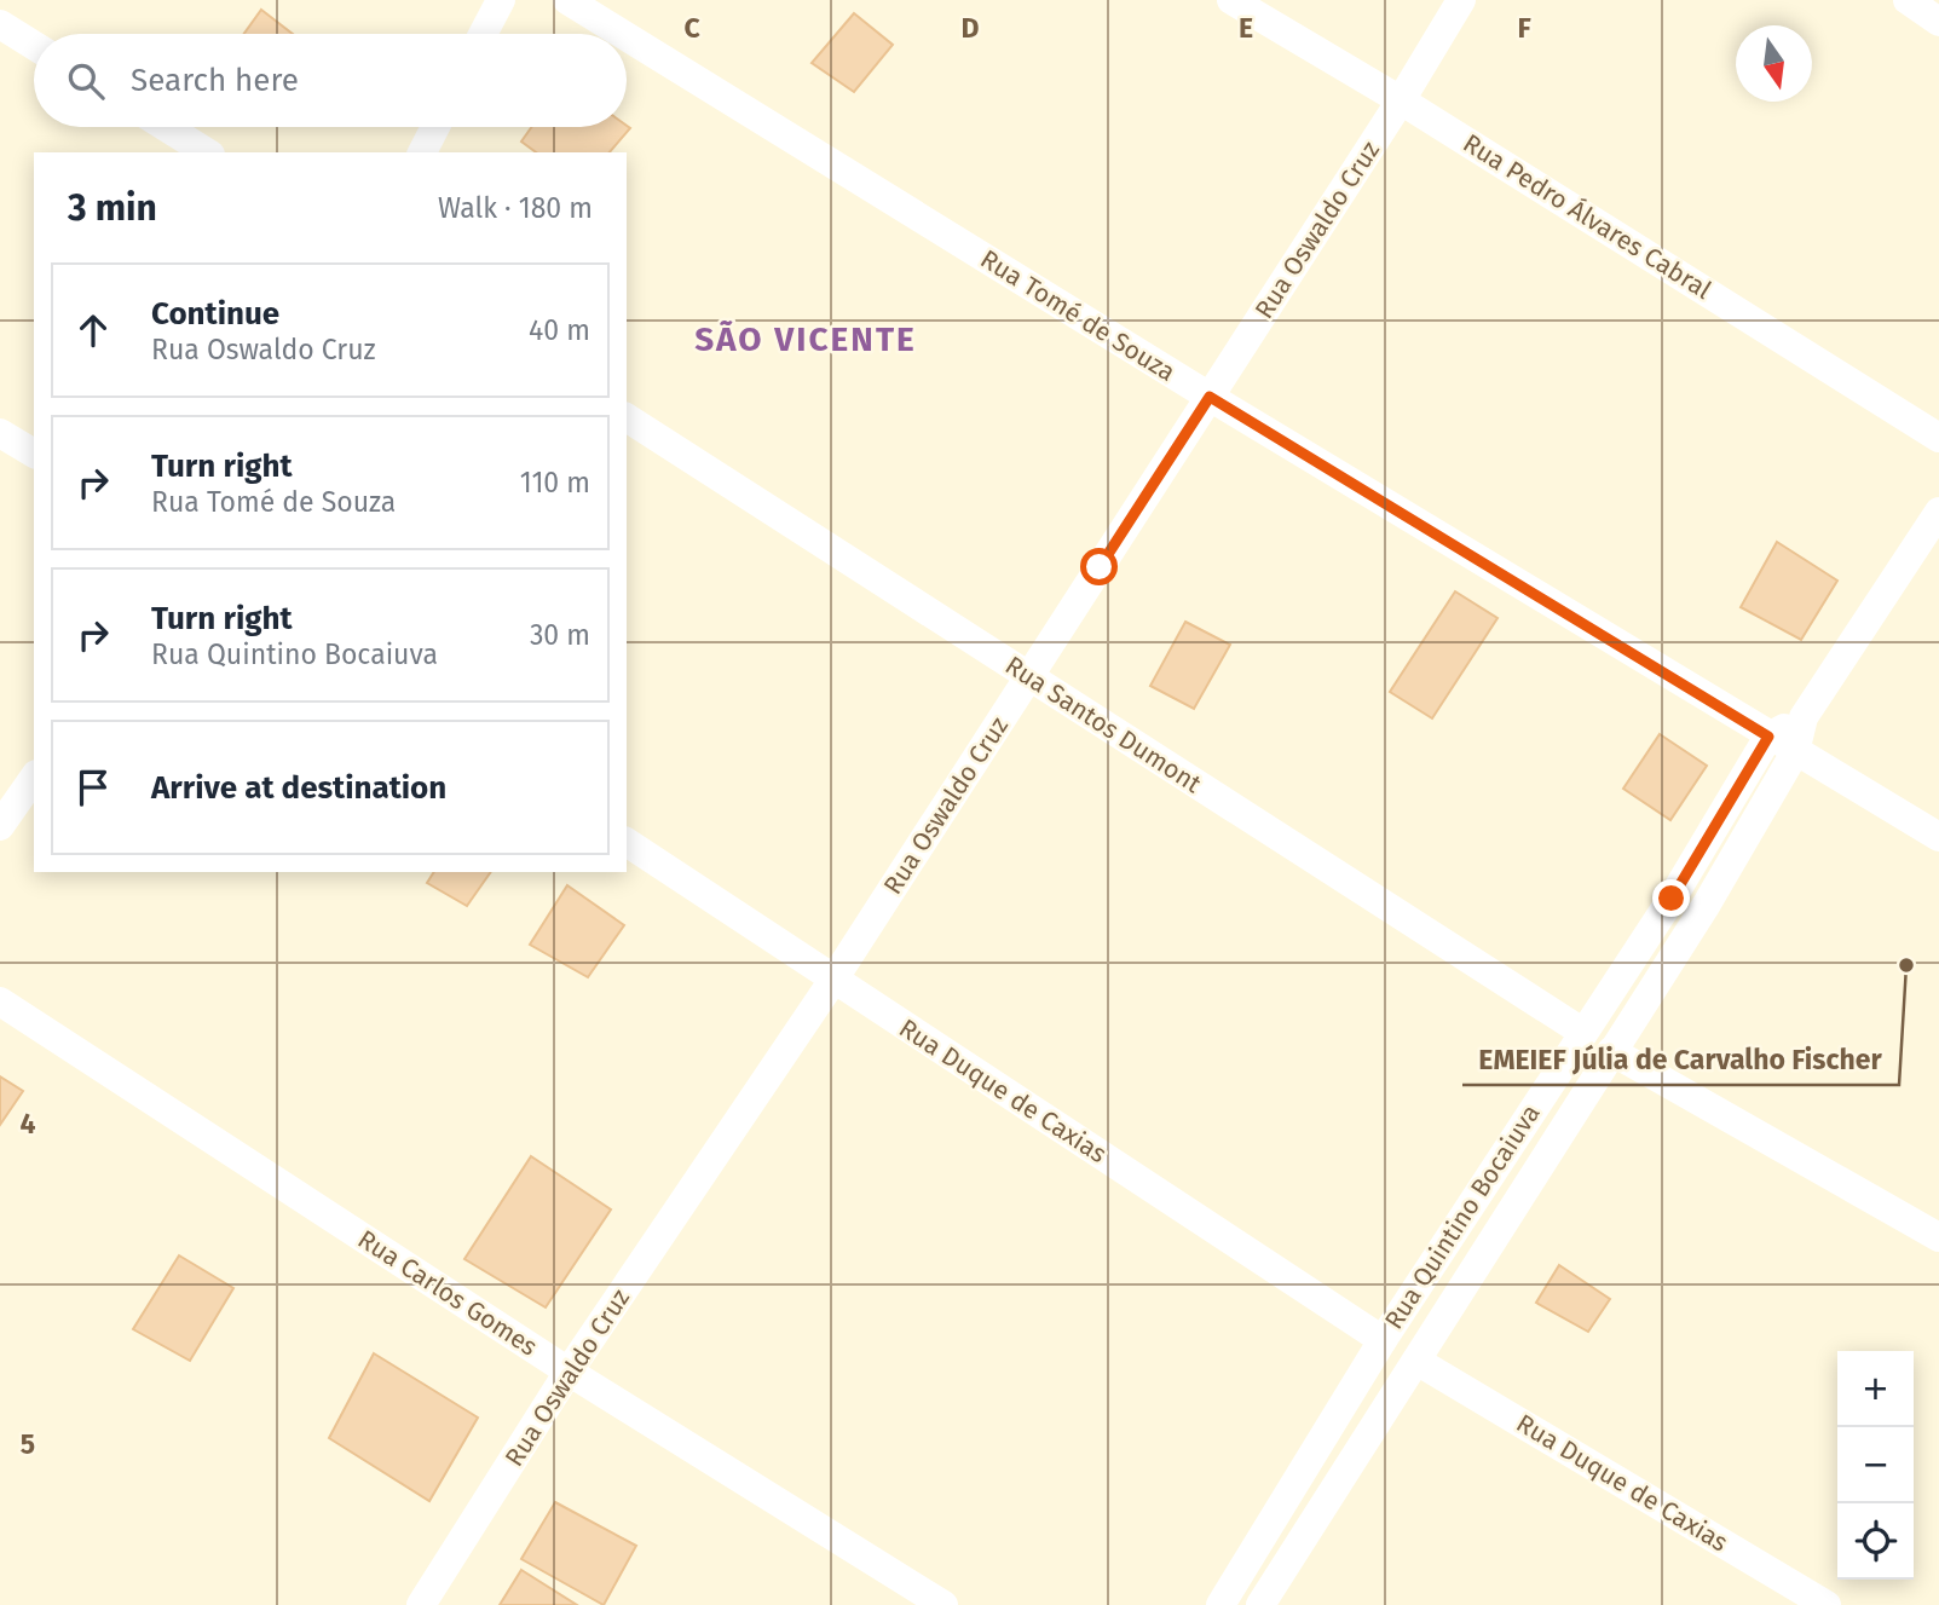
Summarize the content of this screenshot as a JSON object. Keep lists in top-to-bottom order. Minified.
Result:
{"streets":{"street":["Rua Pedro Álvares Cabral","Rua Oswaldo Cruz","Rua Tomé de Souza","Rua Santos Dumont","Rua Duque de Caxias","Rua Quintino Bocaiuva","Rua Carlos Gomes"]},"crossings":[["Rua Pedro Álvares Cabral","Rua Oswaldo Cruz"],["Rua Oswaldo Cruz","Rua Tomé de Souza"],["Rua Oswaldo Cruz","Rua Santos Dumont"],["Rua Oswaldo Cruz","Rua Duque de Caxias"],["Rua Oswaldo Cruz","Rua Carlos Gomes"],["Rua Tomé de Souza","Rua Quintino Bocaiuva"],["Rua Santos Dumont","Rua Quintino Bocaiuva"],["Rua Duque de Caxias","Rua Quintino Bocaiuva"]],"districts":["SÃO VICENTE"],"places":["EMEIEF Júlia de Carvalho Fischer"],"north":"bottom","page":{"search":"Search here","heading":["3 min","Walk · 180 m"],"list":[["Continue","Rua Oswaldo Cruz","40 m"],["Turn right","Rua Tomé de Souza","110 m"],["Turn right","Rua Quintino Bocaiuva","30 m"],"Arrive at destination"],"map_buttons":["+","−"]},"grid":{"columns":["C","D","E","F"],"rows":["4","5"]}}
